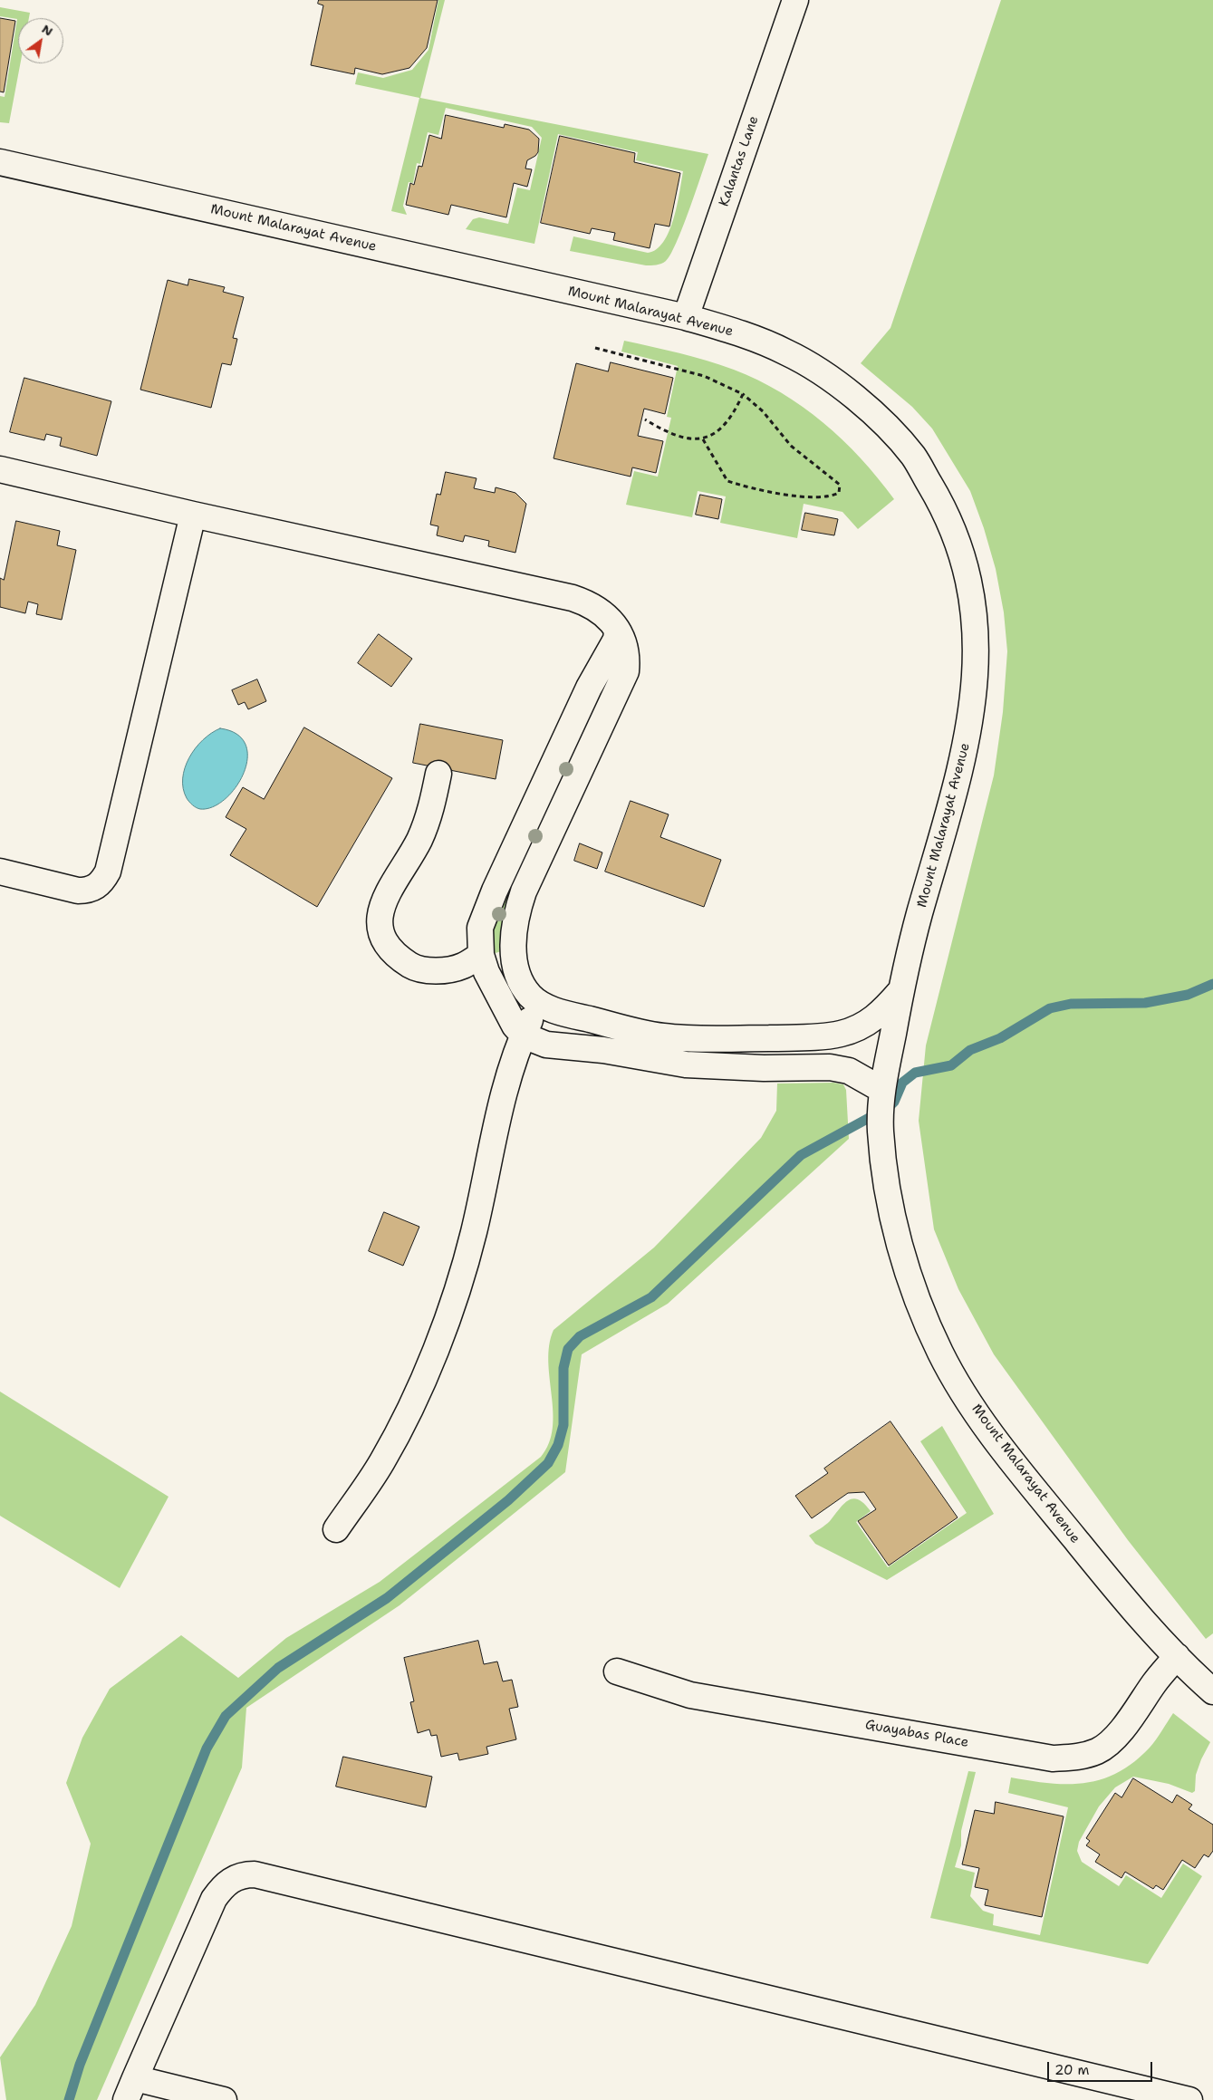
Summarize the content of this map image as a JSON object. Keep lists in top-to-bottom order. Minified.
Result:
{"streets":{"street":["Kalantas Lane","Mount Malarayat Avenue","Guayabas Place"]},"crossings":[["Kalantas Lane","Mount Malarayat Avenue"],["Mount Malarayat Avenue","Guayabas Place"]],"scale_bar":"20 m","north":"top right"}
